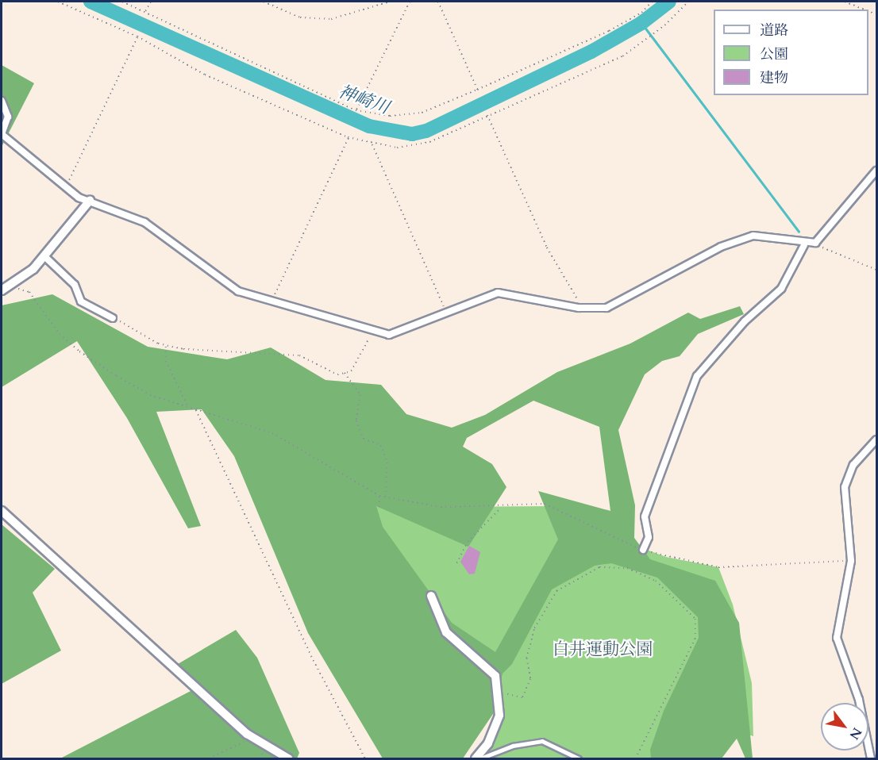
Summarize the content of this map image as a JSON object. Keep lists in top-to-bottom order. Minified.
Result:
{"water":["神崎川"],"parks":["白井運動公園"],"legend":["道路","公園","建物"],"north":"bottom right"}
